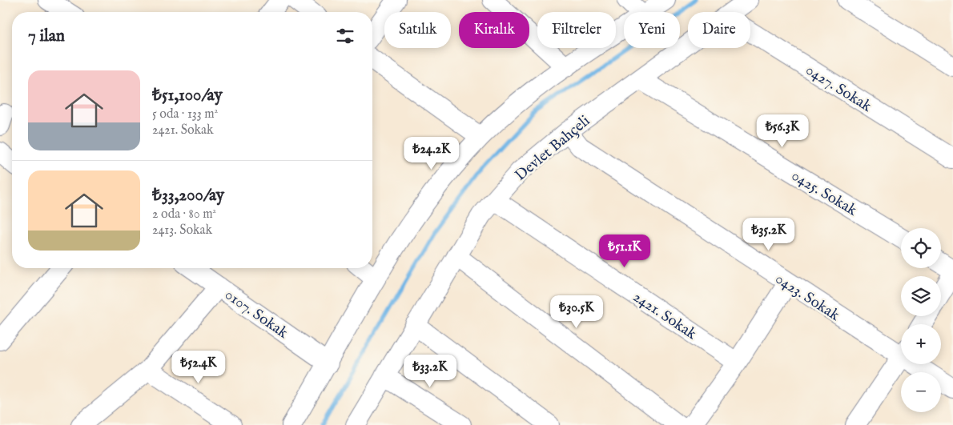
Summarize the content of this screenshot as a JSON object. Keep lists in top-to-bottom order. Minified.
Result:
{"streets":{"street":["0427. Sokak","Devlet Bahçeli","0425. Sokak","0423. Sokak","0107. Sokak","2421. Sokak"]},"crossings":[["Devlet Bahçeli","0425. Sokak"],["Devlet Bahçeli","0423. Sokak"],["Devlet Bahçeli","2421. Sokak"]],"page":{"chip":["Satılık","Kiralık","Filtreler","Yeni","Daire"],"heading":"7 ilan","list":[{"name":"₺51,100/ay","note":"5 oda · 133 m² · 2421. Sokak"},{"name":"₺33,200/ay","note":"2 oda · 80 m² · 2413. Sokak"}],"price":["₺56.3K","₺24.2K","₺35.2K","₺51.1K","₺30.5K","₺52.4K","₺33.2K"],"map_buttons":["+","−"]}}
